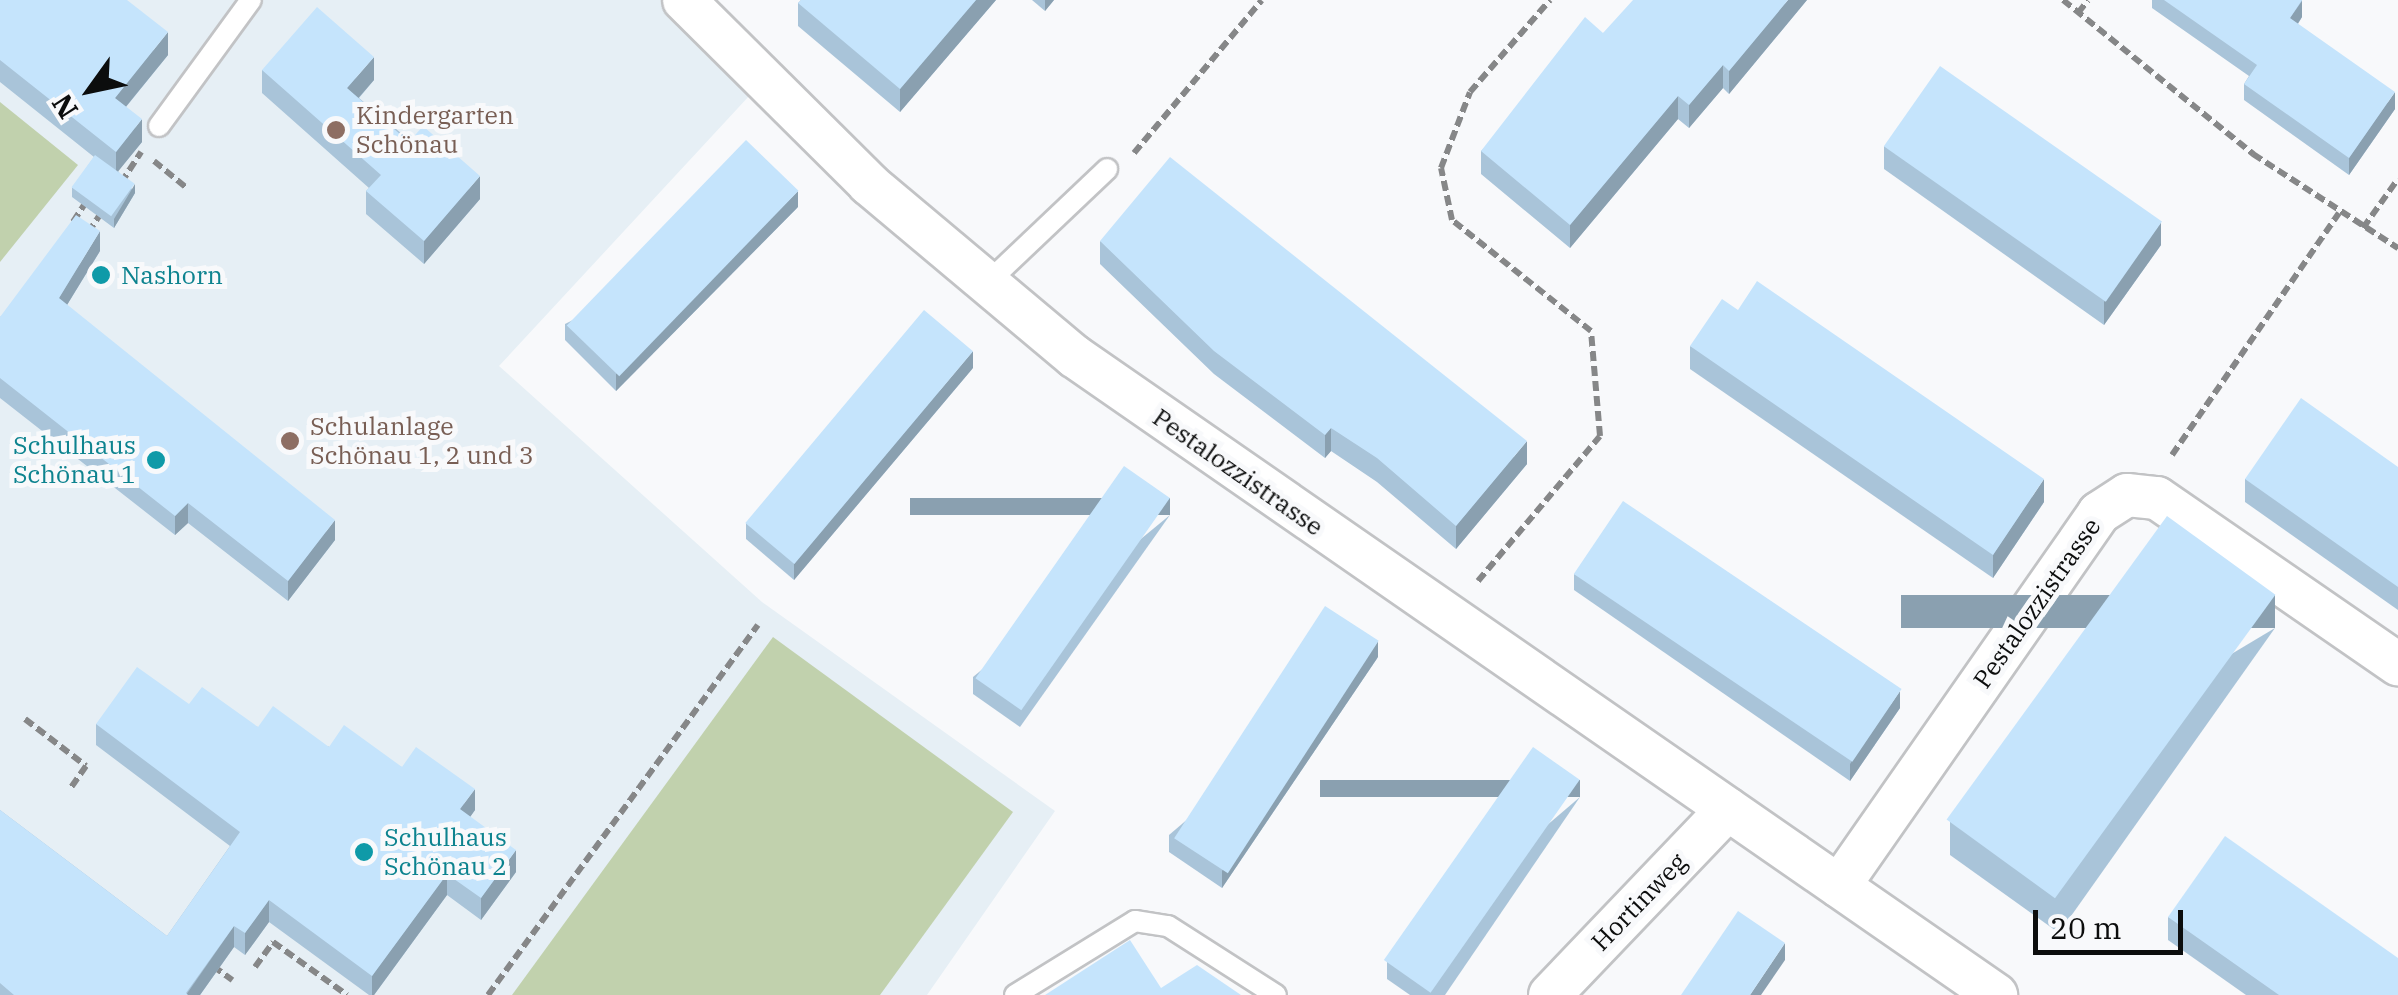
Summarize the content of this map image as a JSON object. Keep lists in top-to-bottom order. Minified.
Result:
{"streets":{"street":["Pestalozzistrasse","Hortinweg"]},"crossings":[["Pestalozzistrasse","Hortinweg"]],"places":["Kindergarten Schönau","Nashorn","Schulanlage Schönau 1, 2 und 3","Schulhaus Schönau 1","Schulhaus Schönau 2"],"scale_bar":"20 m","north":"bottom left"}
